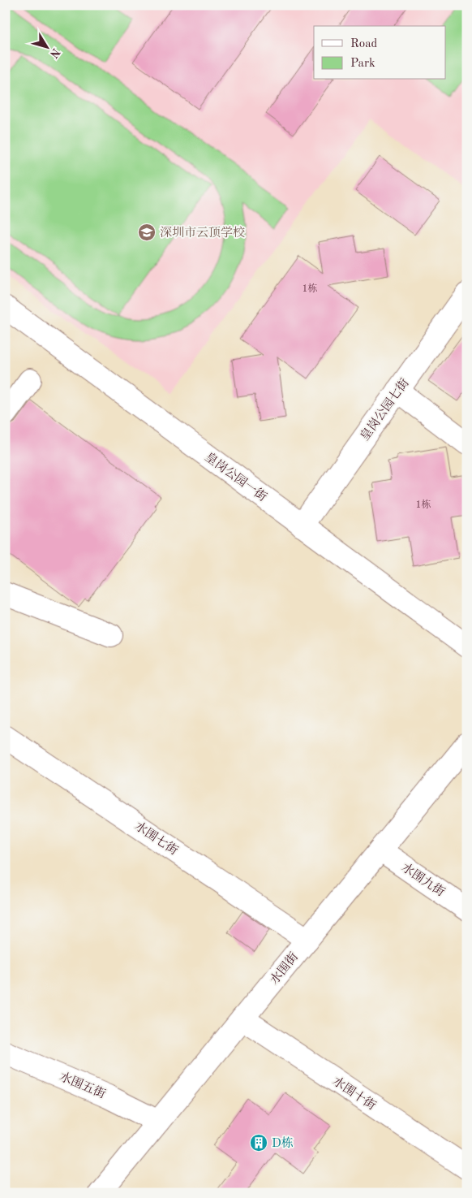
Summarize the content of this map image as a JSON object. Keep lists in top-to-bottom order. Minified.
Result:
{"streets":{"street":["皇岗公园七街","皇岗公园一街","水围七街","水围九街","水围街","水围五街","水围十街"]},"crossings":[["皇岗公园七街","皇岗公园一街"],["水围七街","水围街"],["水围九街","水围街"],["水围街","水围五街"],["水围街","水围十街"]],"places":{"school or university":["深圳市云顶学校"],"building":["D栋"]},"house_numbers":["1栋","1栋"],"legend":["Road","Park"],"north":"bottom right"}
